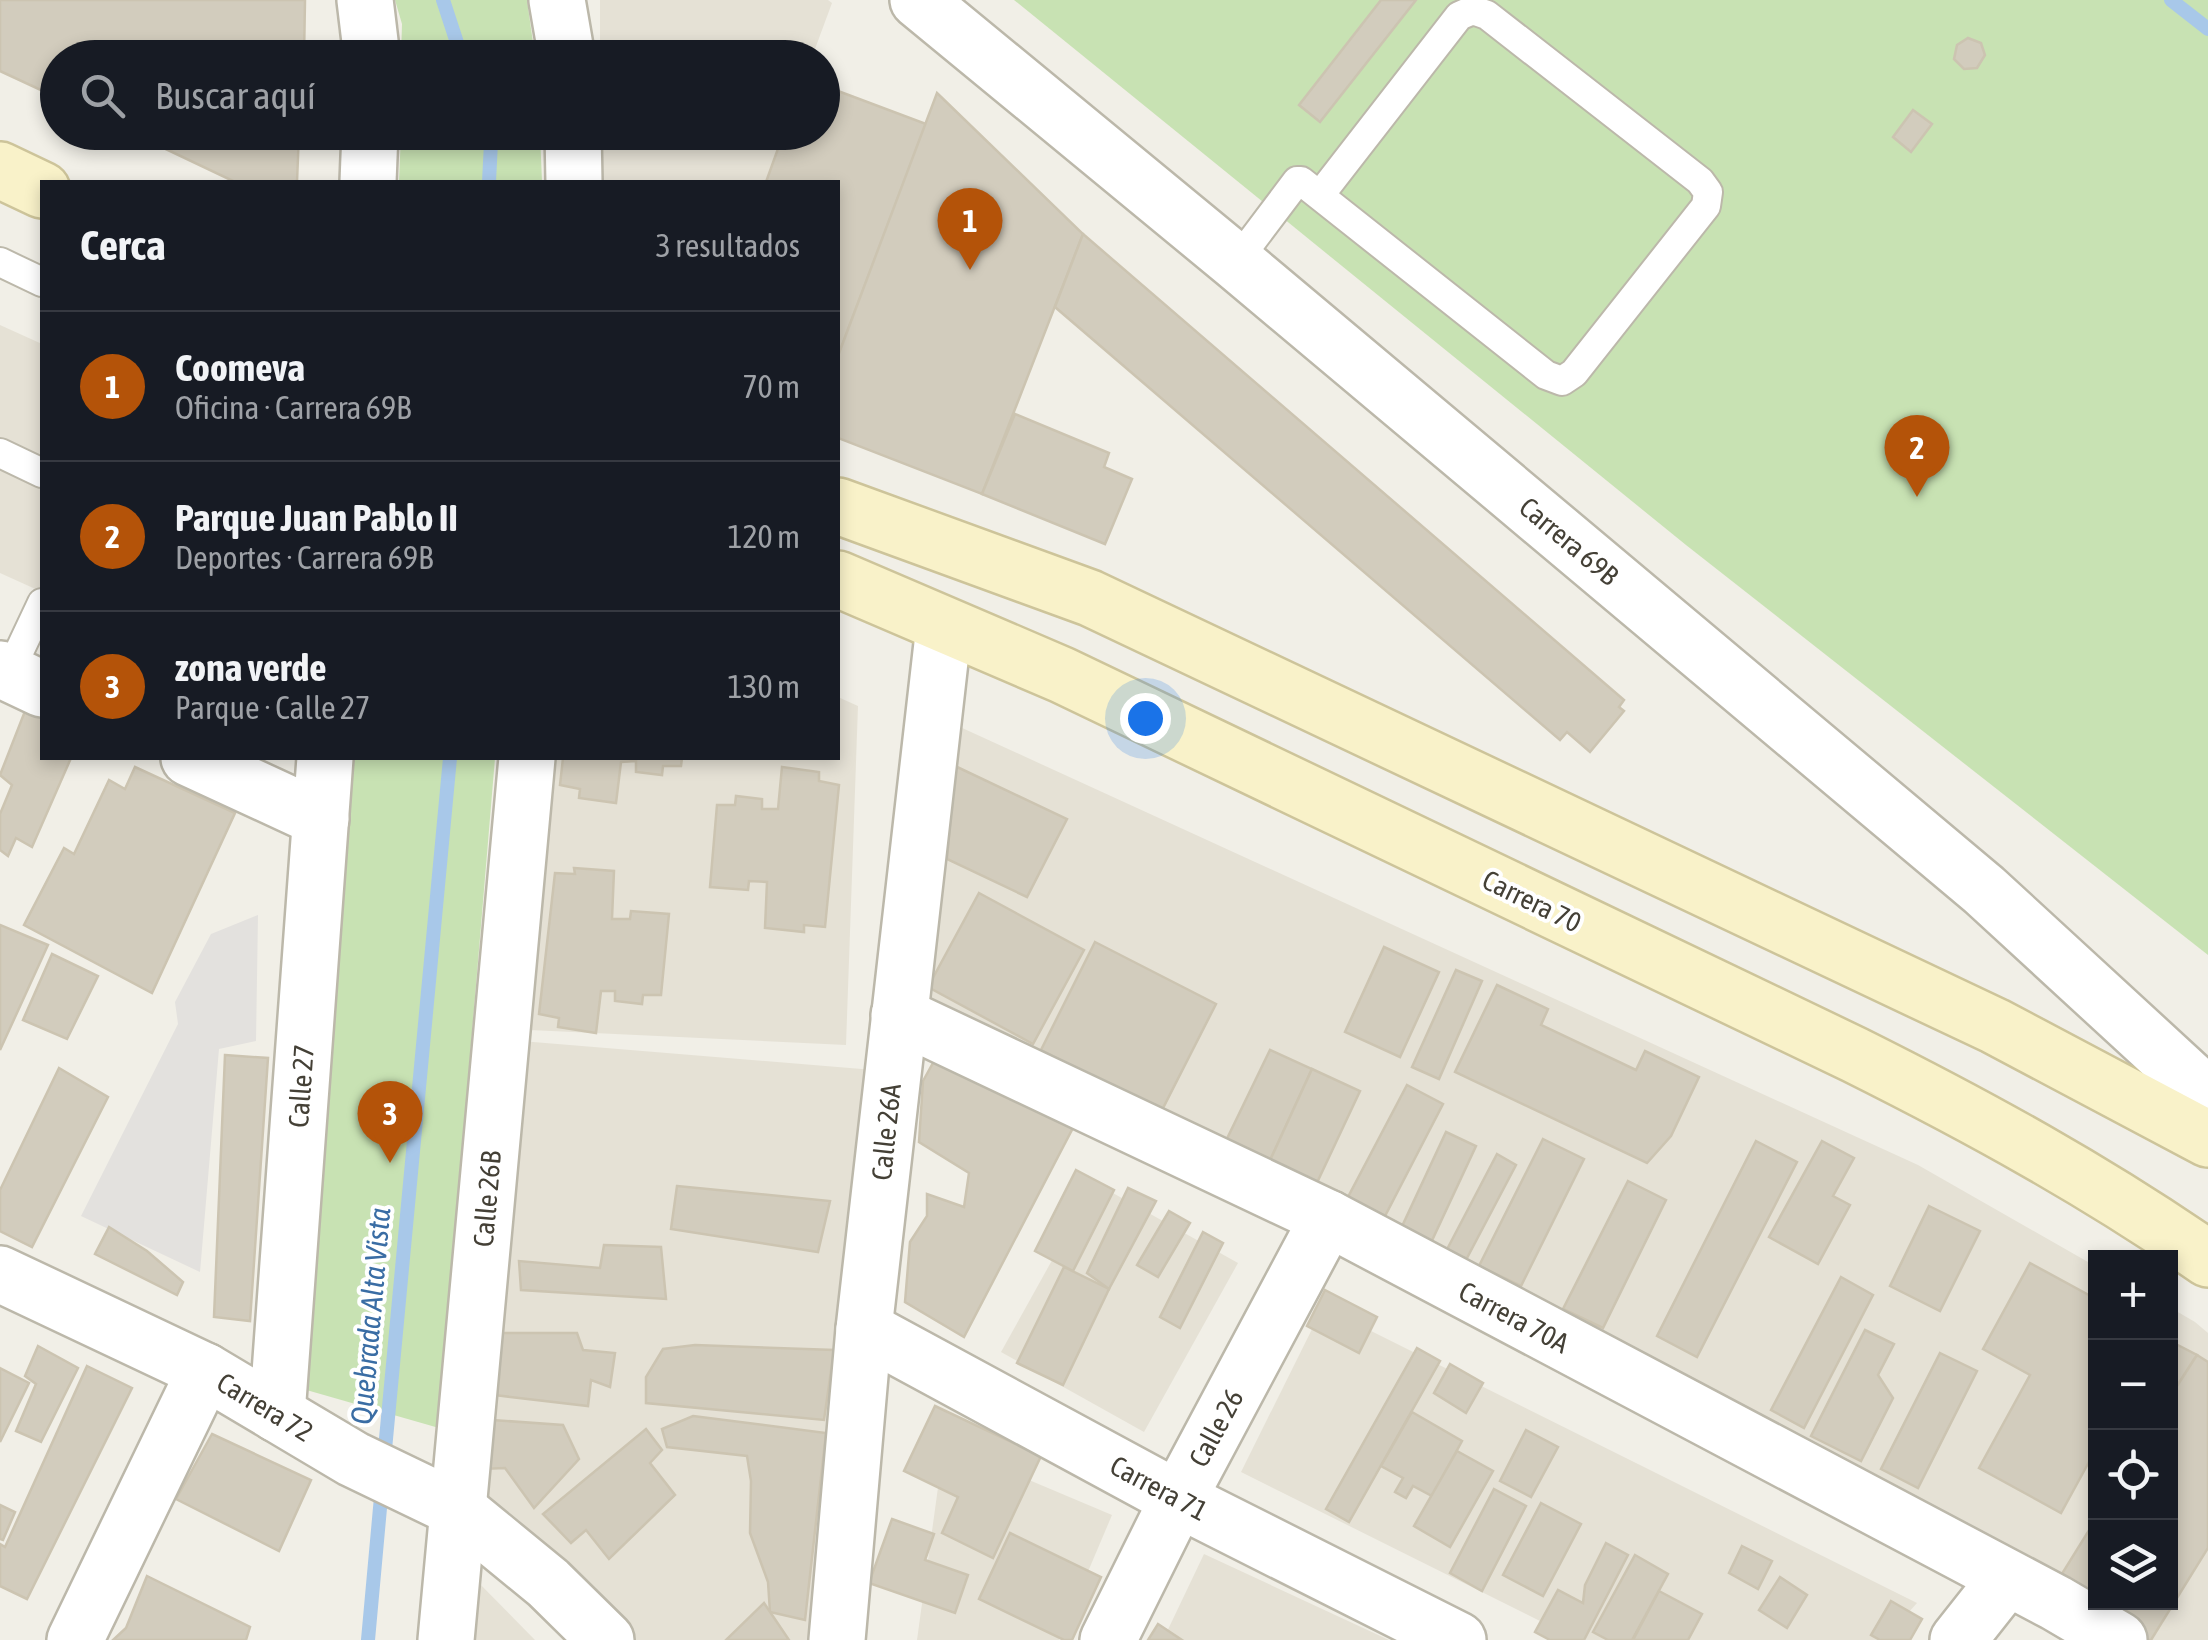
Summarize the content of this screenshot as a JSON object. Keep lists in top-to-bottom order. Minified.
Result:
{"streets":{"main road":["Carrera 70"],"street":["Carrera 69B","Calle 27","Calle 26A","Calle 26B","Carrera 70A","Carrera 72","Calle 26","Carrera 71"]},"crossings":[["Carrera 70","Calle 26A"],["Calle 27","Carrera 72"],["Calle 26A","Carrera 70A"],["Calle 26A","Carrera 71"],["Calle 26B","Carrera 72"],["Carrera 70A","Calle 26"],["Calle 26","Carrera 71"]],"water":["Quebrada Alta Vista"],"page":{"search":"Buscar aquí","heading":["Cerca","3 resultados"],"pins":["1","2","3"],"list":[{"mark":"1","name":"Coomeva","note":"Oficina · Carrera 69B","value":"70 m"},{"mark":"2","name":"Parque Juan Pablo II","note":"Deportes · Carrera 69B","value":"120 m"},{"mark":"3","name":"zona verde","note":"Parque · Calle 27","value":"130 m"}],"map_buttons":["+","−"]}}
